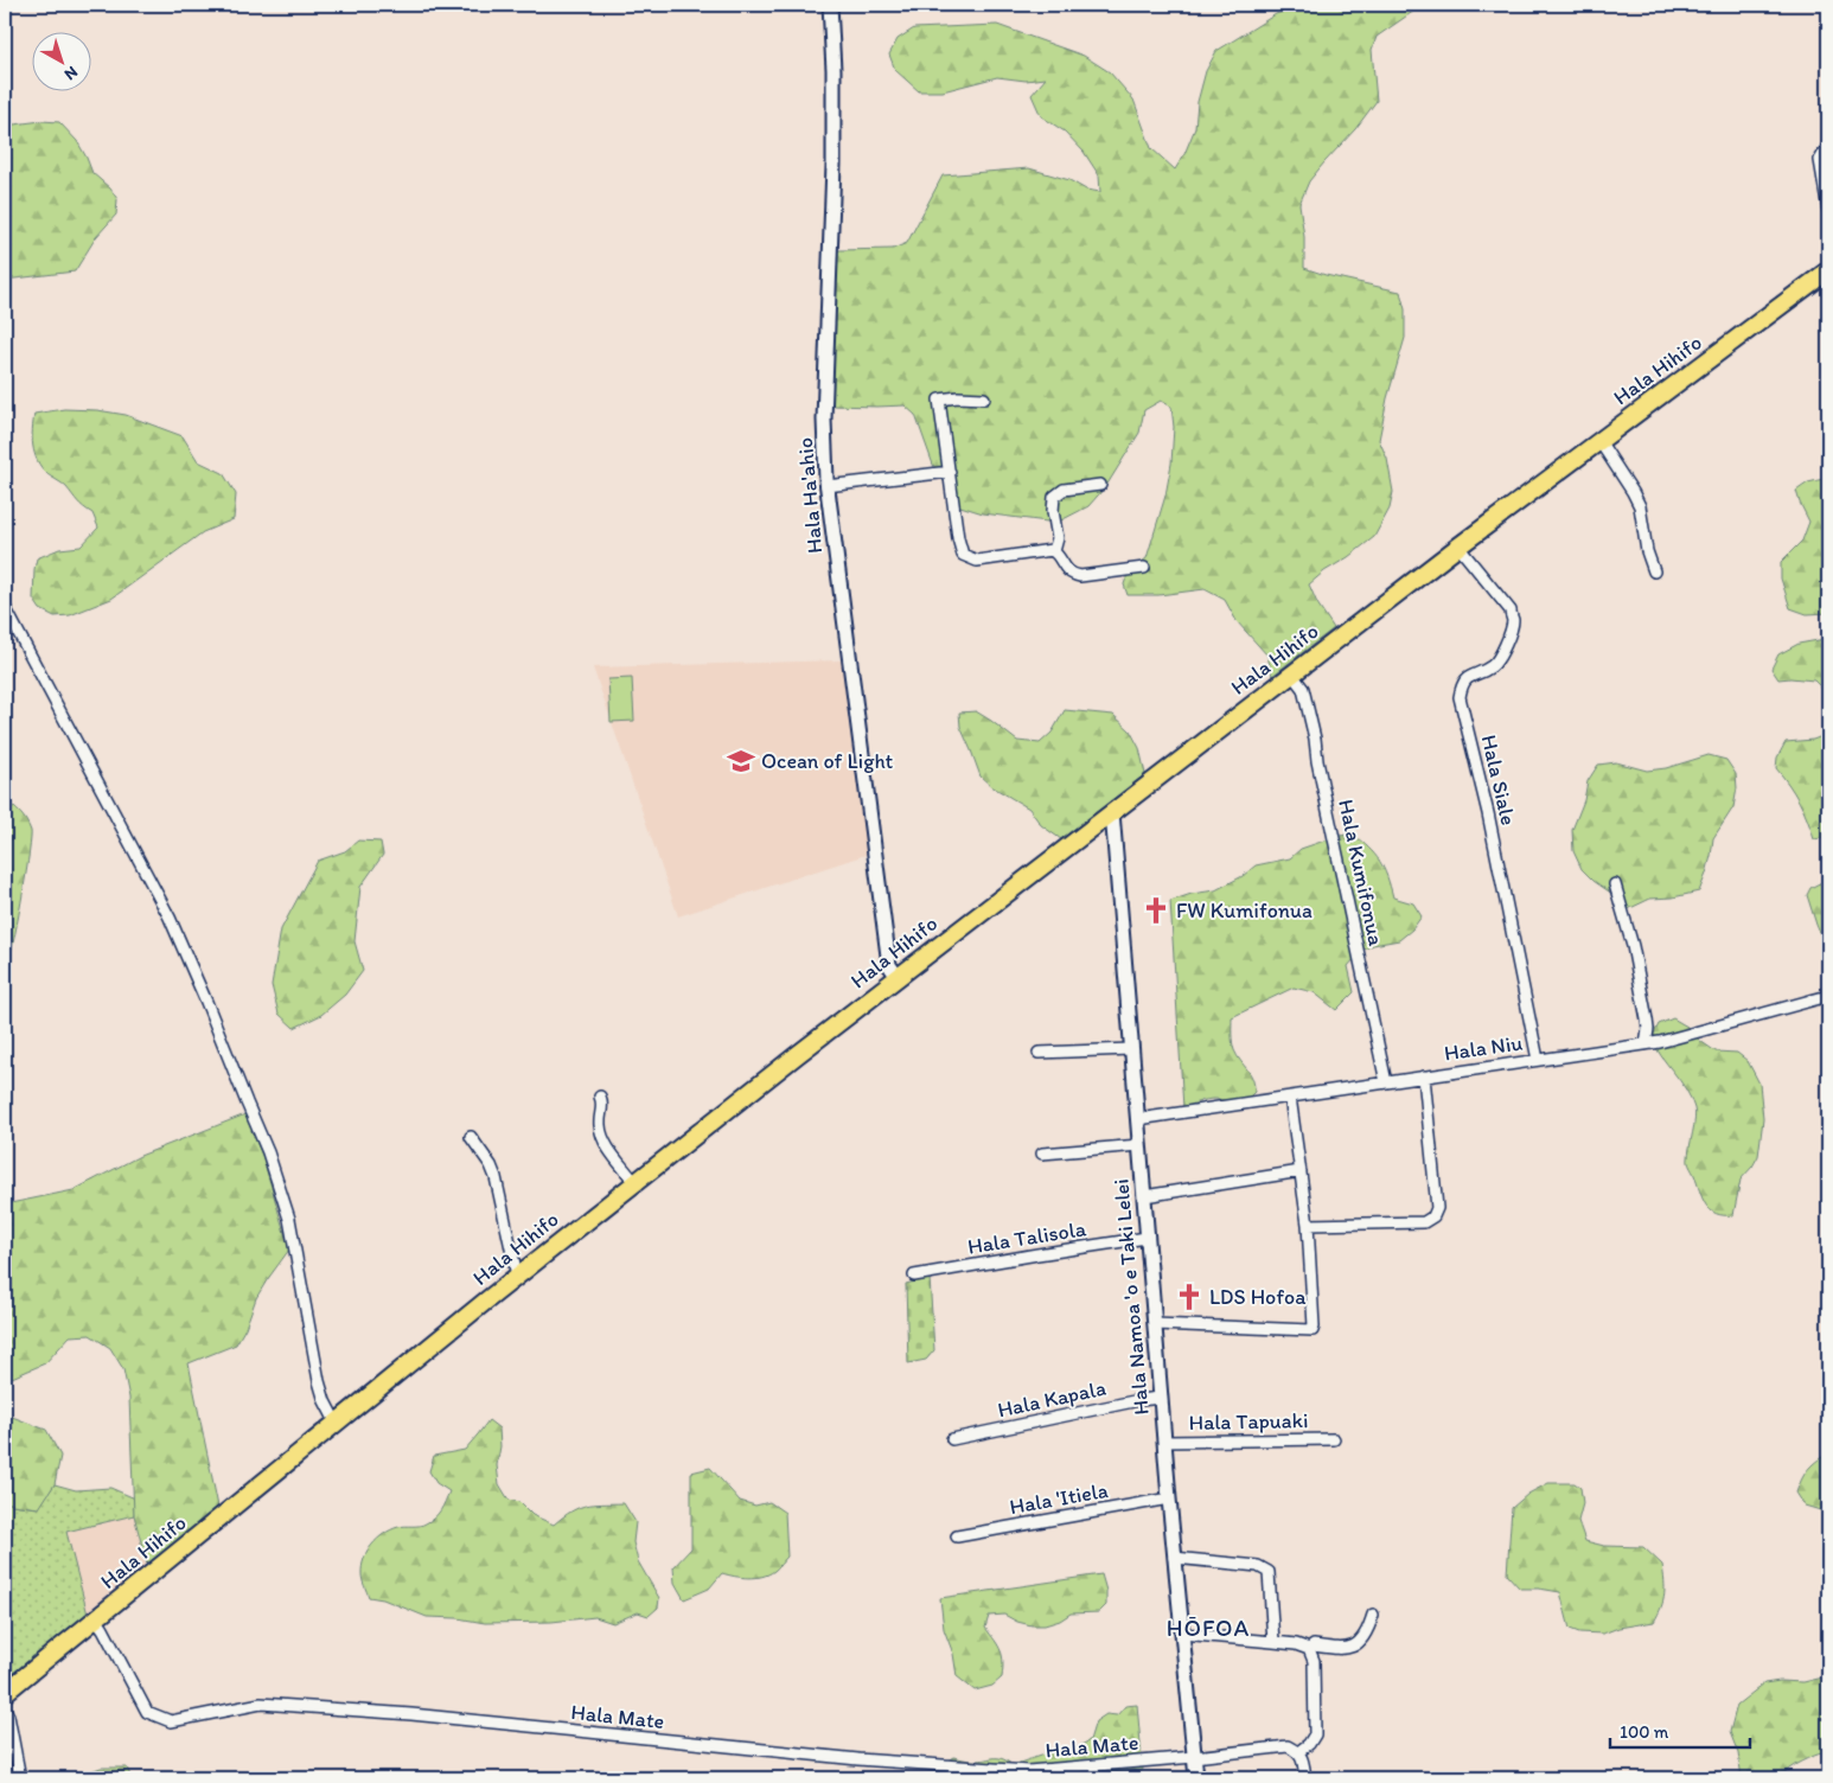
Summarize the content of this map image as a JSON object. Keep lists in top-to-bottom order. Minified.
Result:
{"streets":{"main road":["Hala Hihifo"],"street":["Hala Ha'ahio","Hala Siale","Hala Kumifonua","Hala Niu","Hala Talisola","Hala Namoa 'o e Taki Lelei","Hala Kapala","Hala Tapuaki","Hala 'Itiela","Hala Mate"]},"crossings":[["Hala Hihifo","Hala Ha'ahio"],["Hala Hihifo","Hala Siale"],["Hala Hihifo","Hala Kumifonua"],["Hala Hihifo","Hala Namoa 'o e Taki Lelei"],["Hala Hihifo","Hala Mate"],["Hala Siale","Hala Niu"],["Hala Kumifonua","Hala Niu"],["Hala Niu","Hala Namoa 'o e Taki Lelei"],["Hala Talisola","Hala Namoa 'o e Taki Lelei"],["Hala Namoa 'o e Taki Lelei","Hala Kapala"],["Hala Namoa 'o e Taki Lelei","Hala Tapuaki"],["Hala Namoa 'o e Taki Lelei","Hala 'Itiela"],["Hala Namoa 'o e Taki Lelei","Hala Mate"]],"districts":["HŌFOA"],"places":{"school or university":["Ocean of Light"],"church":["FW Kumifonua","LDS Hofoa"]},"scale_bar":"100 m","north":"bottom right"}
